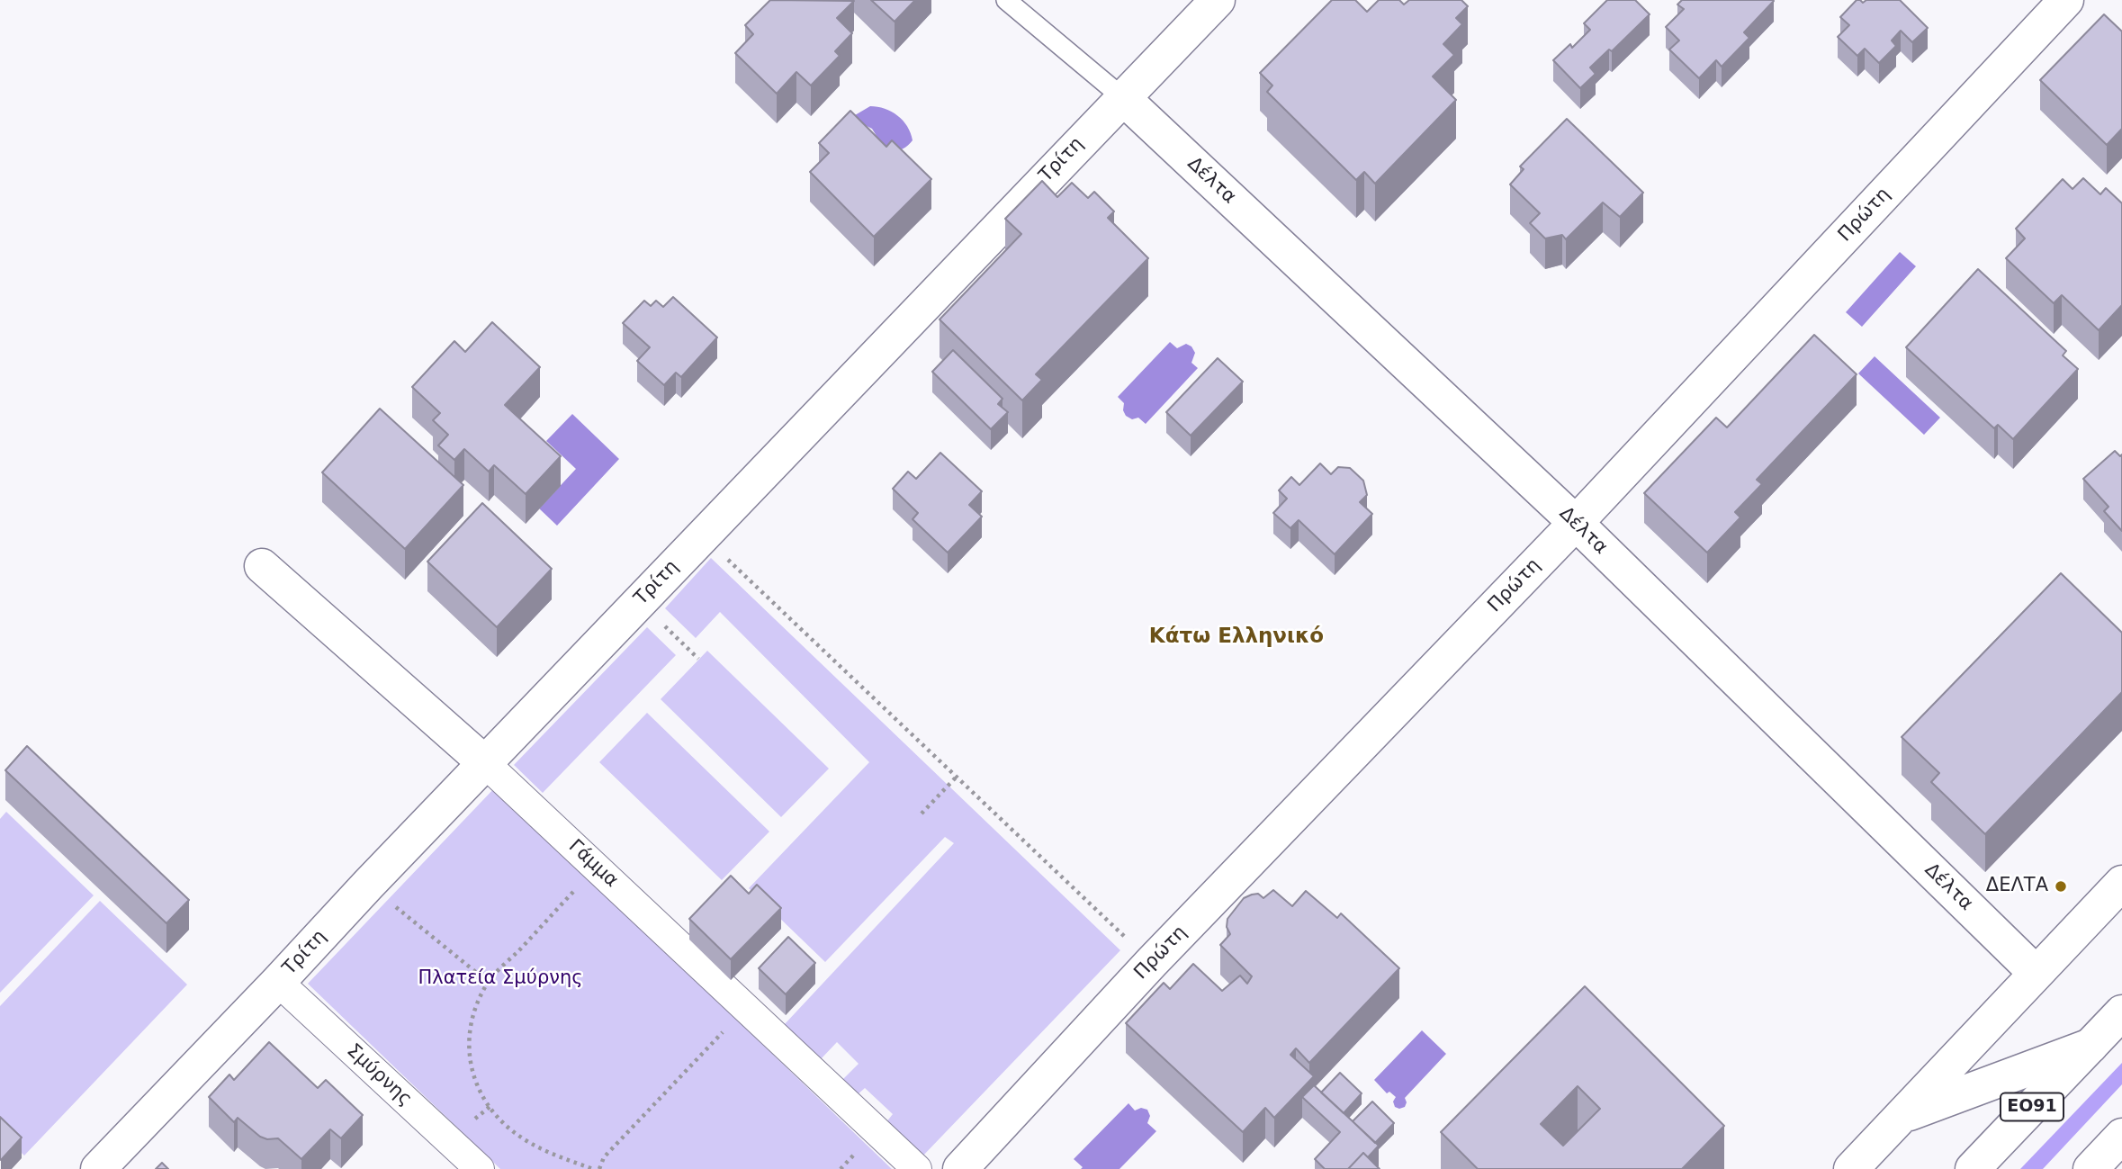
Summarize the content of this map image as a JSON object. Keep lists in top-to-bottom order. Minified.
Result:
{"streets":{"main road":["Τρίτη","Δέλτα","Πρώτη","Γάμμα","ΕΟ91"],"street":["Σμύρνης"]},"crossings":[["Τρίτη","Δέλτα"],["Τρίτη","Γάμμα"],["Τρίτη","Σμύρνης"],["Δέλτα","Πρώτη"]],"districts":["Κάτω Ελληνικό"],"parks":["Πλατεία Σμύρνης"],"places":["ΔΕΛΤΑ"]}
